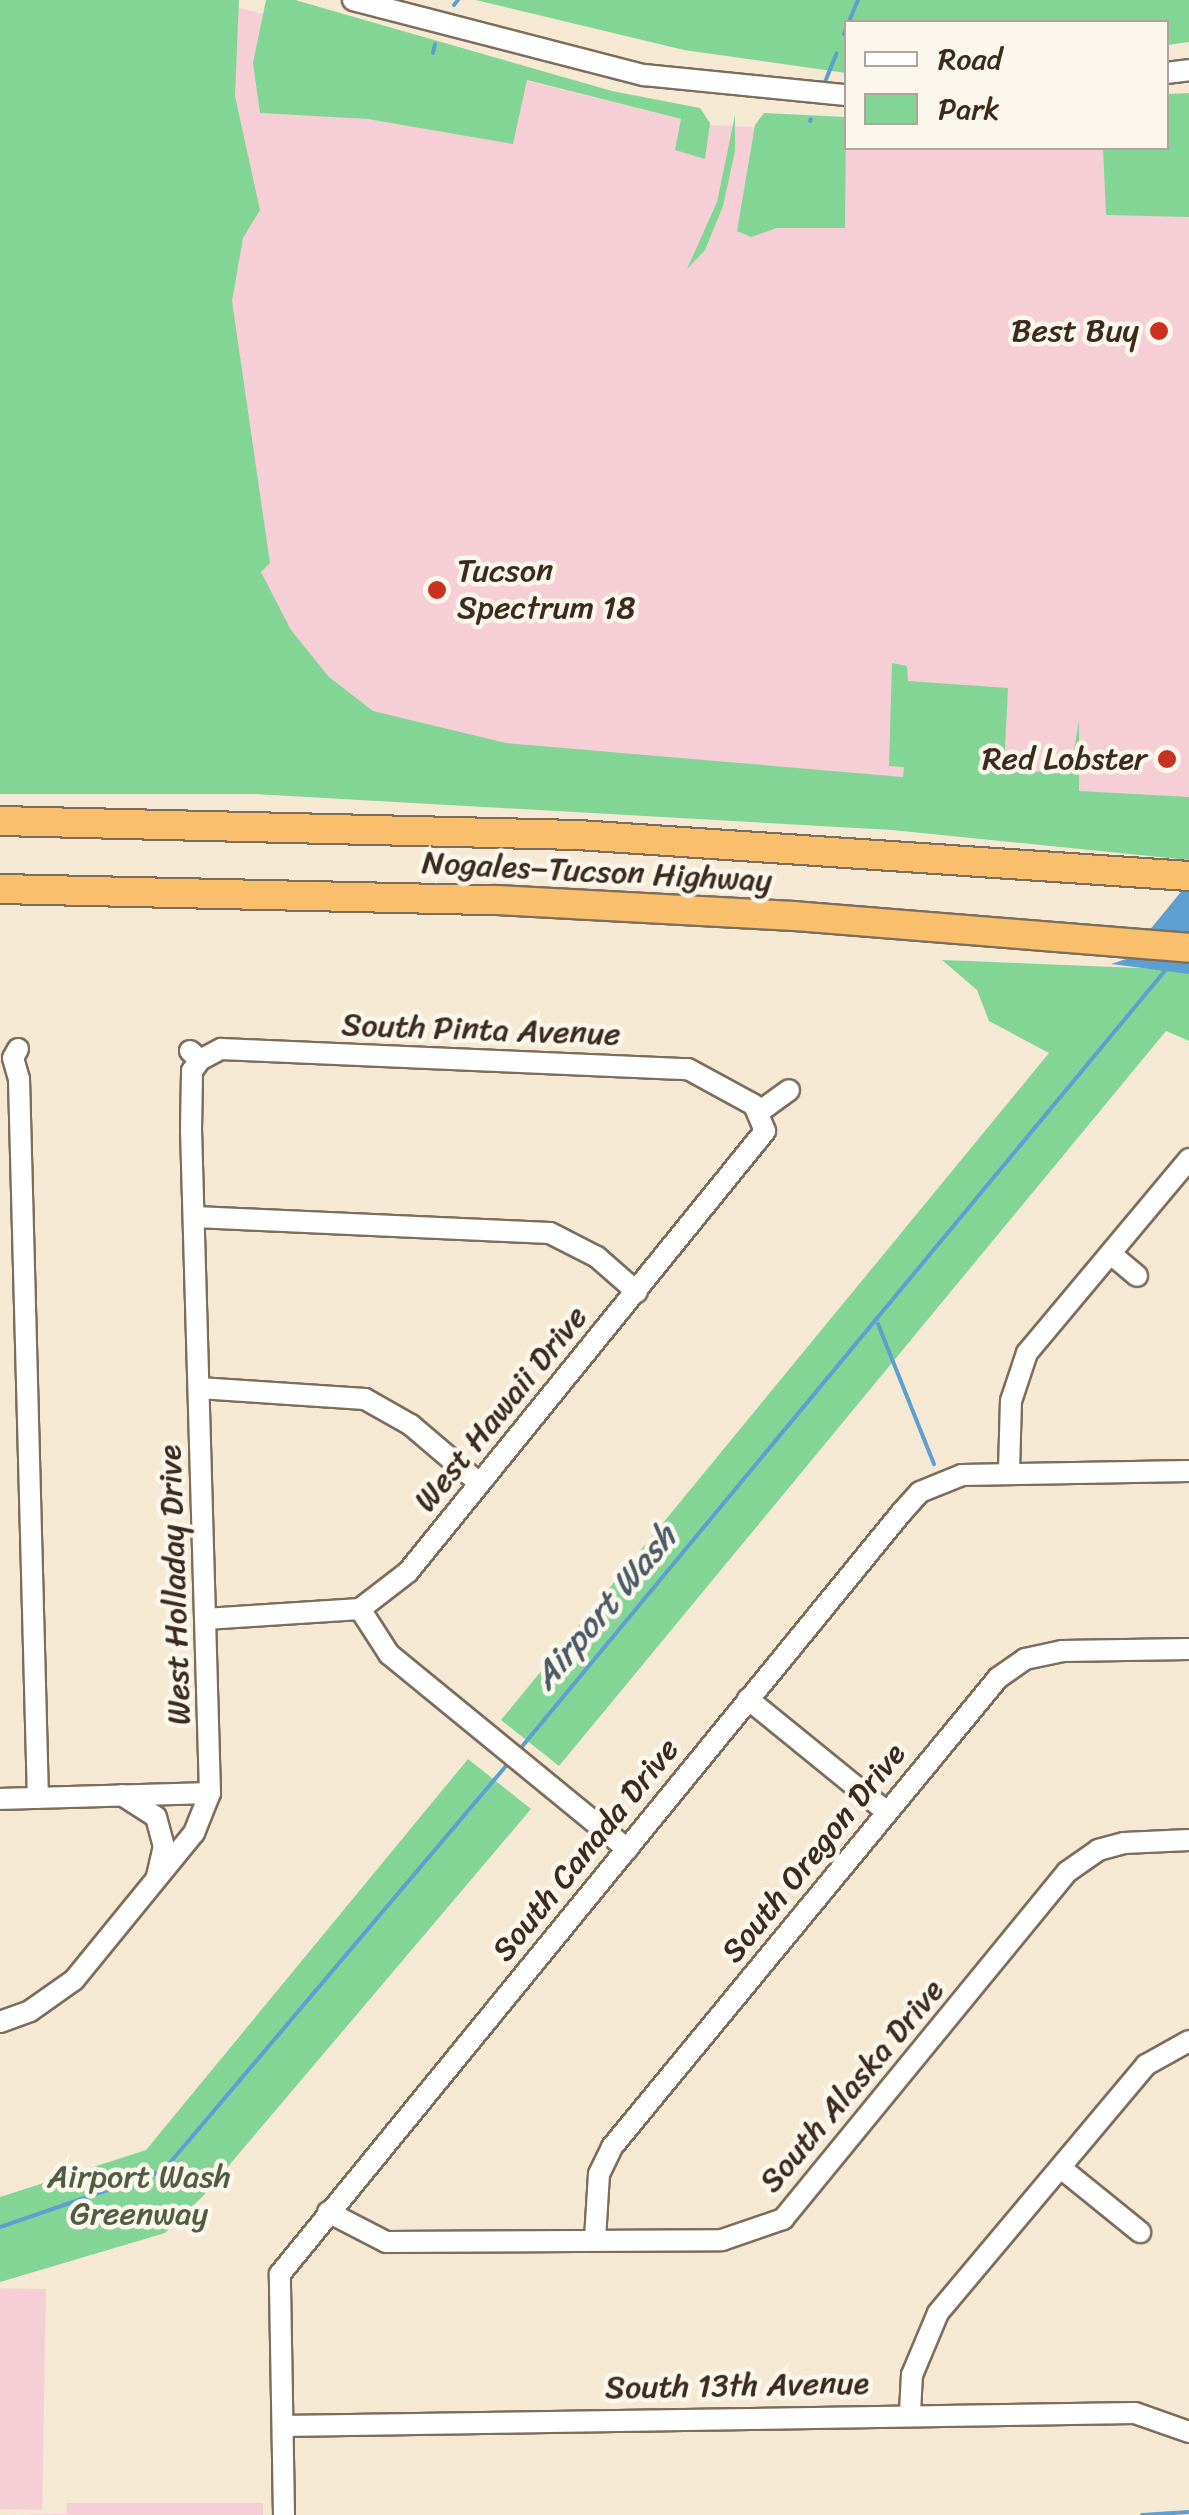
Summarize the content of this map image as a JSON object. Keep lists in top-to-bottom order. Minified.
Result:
{"streets":{"highway":["Nogales–Tucson Highway"],"street":["South Pinta Avenue","West Hawaii Drive","West Holladay Drive","South Canada Drive","South Oregon Drive","South Alaska Drive","South 13th Avenue"]},"crossings":[["South Pinta Avenue","West Hawaii Drive"],["South Pinta Avenue","West Holladay Drive"],["South Canada Drive","South Alaska Drive"],["South Canada Drive","South 13th Avenue"],["South Oregon Drive","South Alaska Drive"]],"water":["Airport Wash"],"parks":["Airport Wash Greenway"],"places":["Best Buy","Tucson Spectrum 18","Red Lobster"],"legend":["Road","Park"]}
